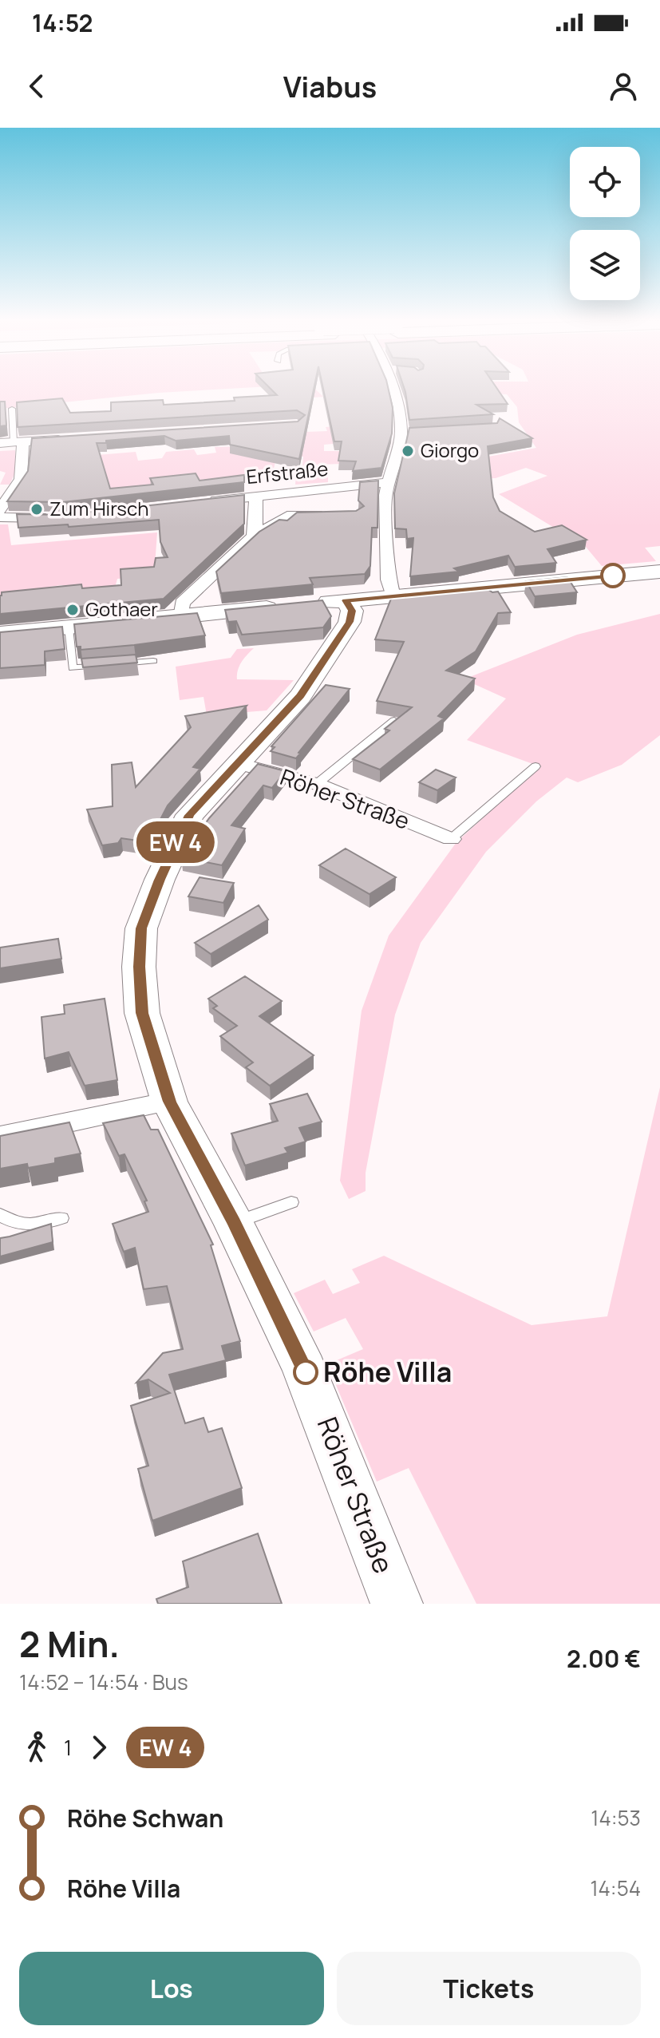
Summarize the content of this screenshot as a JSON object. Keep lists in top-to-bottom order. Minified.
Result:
{"streets":{"main road":["Röher Straße"],"street":["Erfstraße"]},"places":["Giorgo","Zum Hirsch","Gothaer","Röhe Villa"],"page":{"status":"14:52","header":"Viabus","on_map":"EW 4","heading":["2 Min.","14:52 – 14:54 · Bus","2.00 €"],"legs":["1","EW 4"],"list":[{"name":"Röhe Schwan","value":"14:53"},{"name":"Röhe Villa","value":"14:54"}],"buttons":["Los","Tickets"]}}
